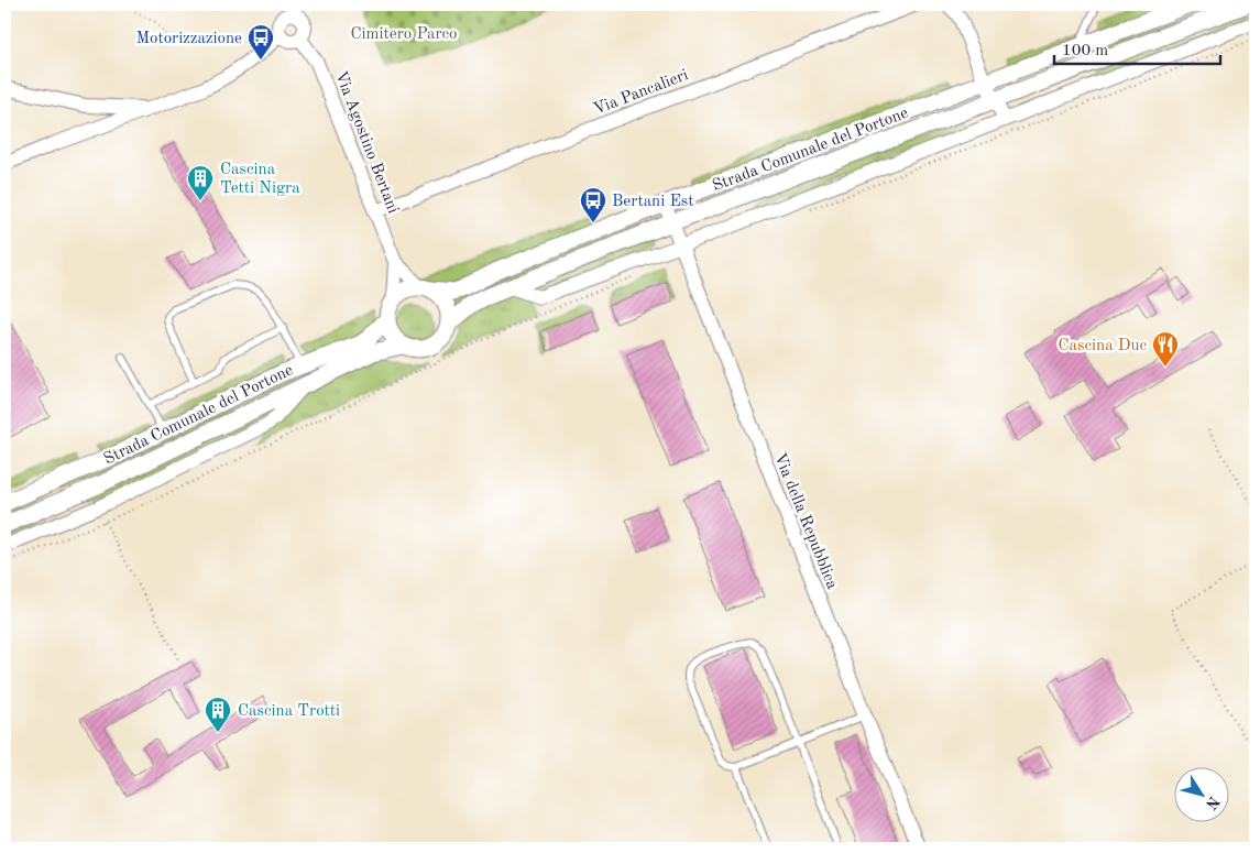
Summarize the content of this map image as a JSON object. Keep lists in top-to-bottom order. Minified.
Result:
{"streets":{"street":["Via Pancalieri","Via Agostino Bertani","Strada Comunale del Portone","Via della Repubblica"]},"crossings":[["Via Pancalieri","Via Agostino Bertani"],["Via Agostino Bertani","Strada Comunale del Portone"],["Strada Comunale del Portone","Via della Repubblica"]],"parks":["Cimitero Parco"],"places":{"bus stop":["Motorizzazione","Bertani Est"],"building":["Cascina Tetti Nigra","Cascina Trotti"],"restaurant":["Cascina Duc"]},"scale_bar":"100 m","north":"bottom right"}
